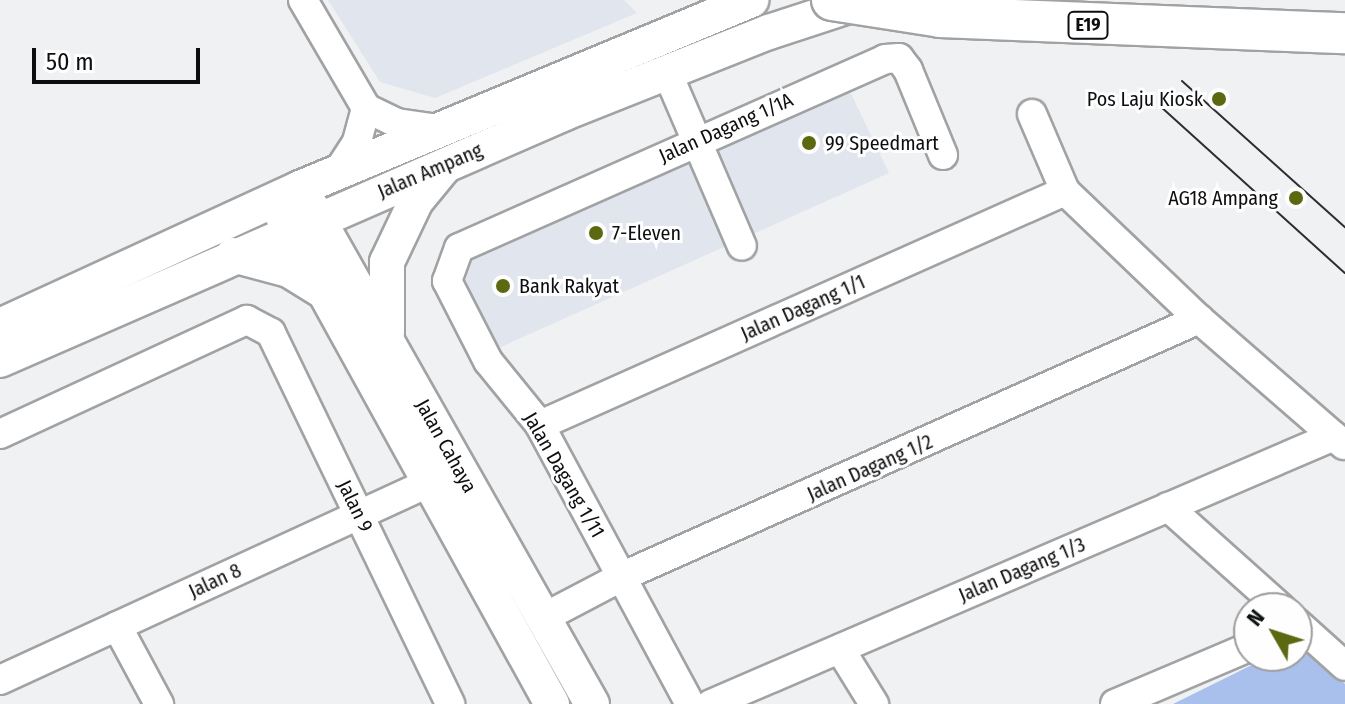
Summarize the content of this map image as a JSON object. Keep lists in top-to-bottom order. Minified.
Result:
{"streets":{"highway":["E19"],"main road":["Jalan Ampang","Jalan Cahaya"],"street":["Jalan Dagang 1/1A","Jalan Dagang 1/1","Jalan Dagang 1/2","Jalan Dagang 1/11","Jalan 9","Jalan Dagang 1/3","Jalan 8"]},"crossings":[["Jalan Dagang 1/1A","Jalan Dagang 1/11"],["Jalan Ampang","Jalan Cahaya"],["Jalan Dagang 1/1","Jalan Dagang 1/11"],["Jalan Cahaya","Jalan Dagang 1/2"],["Jalan Cahaya","Jalan 8"],["Jalan Dagang 1/2","Jalan Dagang 1/11"],["Jalan 9","Jalan 8"]],"places":["Pos Laju Kiosk","99 Speedmart","AG18 Ampang","7-Eleven","Bank Rakyat"],"scale_bar":"50 m","north":"top left"}
